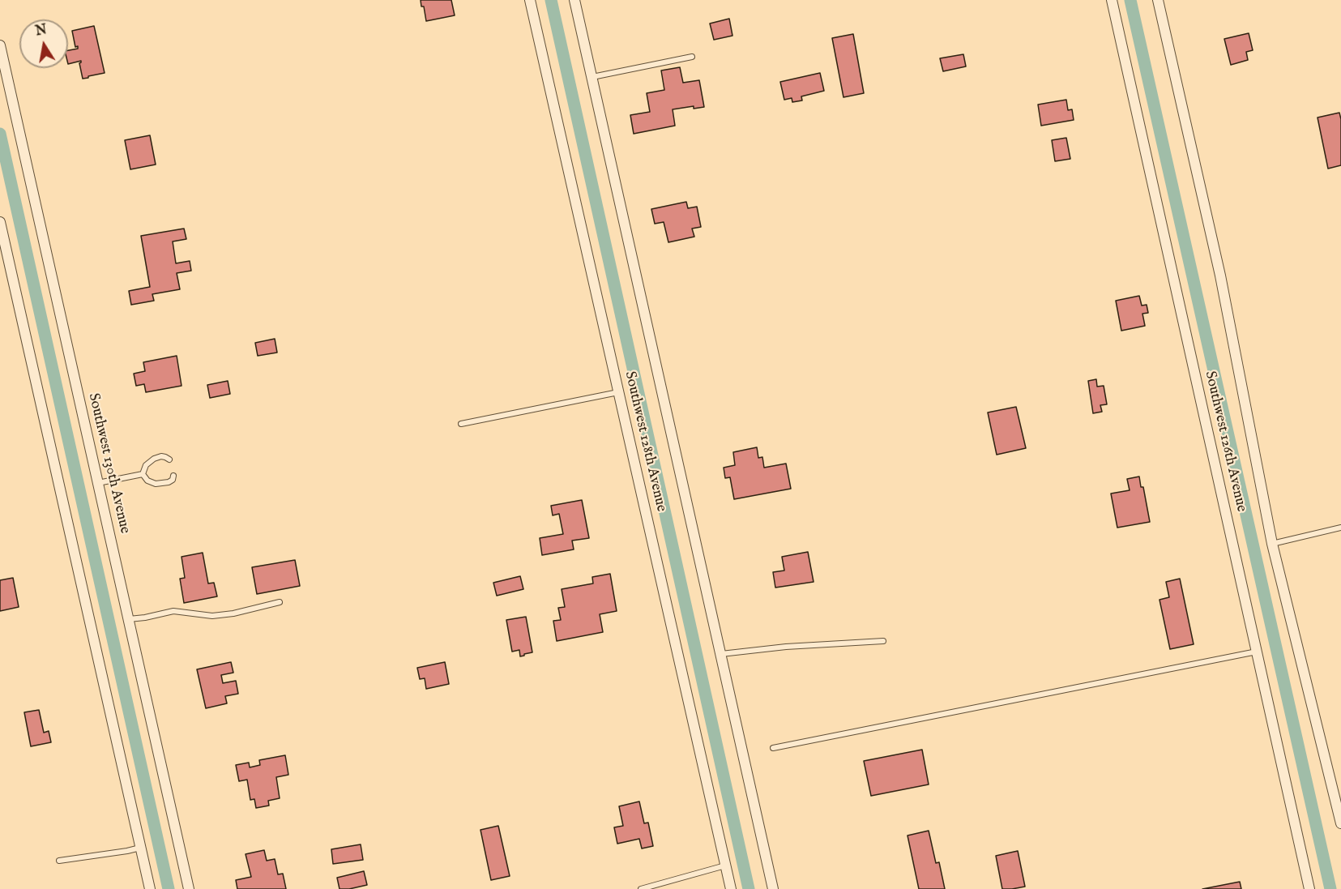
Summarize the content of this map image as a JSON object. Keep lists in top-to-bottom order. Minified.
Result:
{"streets":{"street":["Southwest 128th Avenue","Southwest 126th Avenue","Southwest 130th Avenue"]},"north":"top"}
